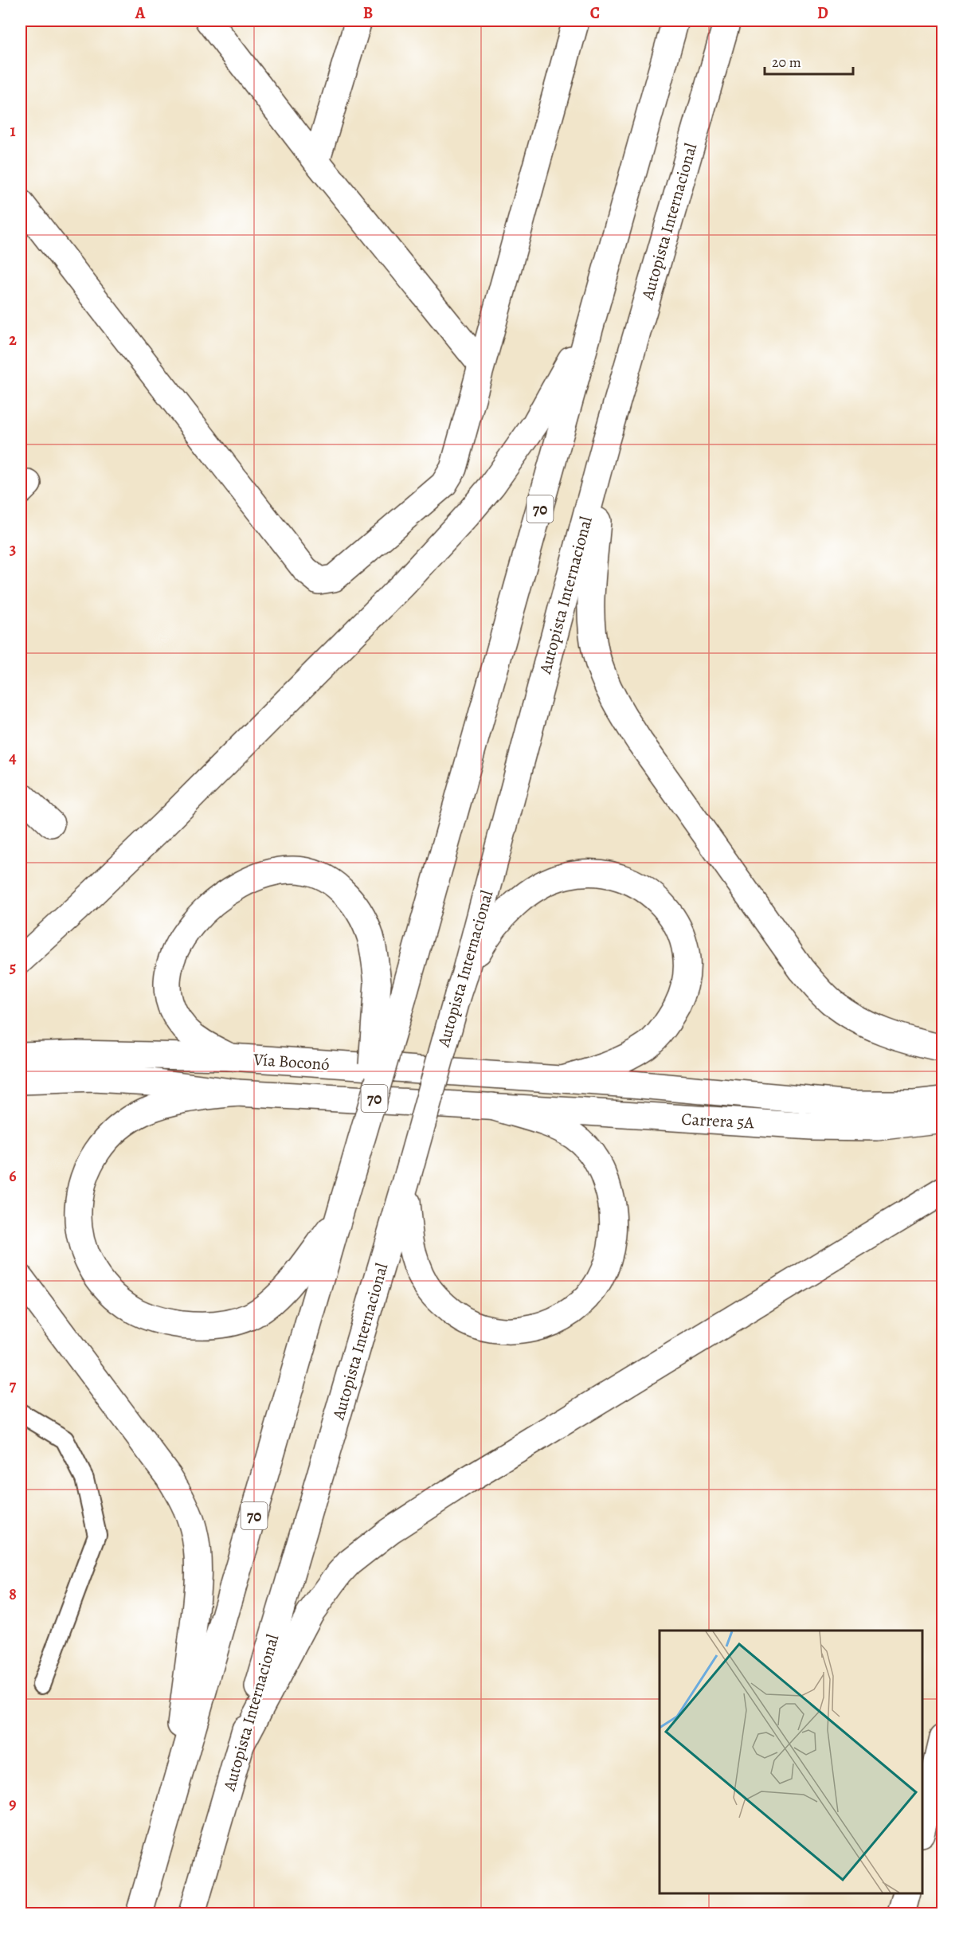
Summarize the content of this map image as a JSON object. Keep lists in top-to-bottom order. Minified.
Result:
{"streets":{"main road":["Autopista Internacional","70","Vía Boconó","Carrera 5A"]},"crossings":[["Vía Boconó","Carrera 5A"]],"scale_bar":"20 m","grid":{"columns":["A","B","C","D"],"rows":["1","2","3","4","5","6","7","8","9"]}}
